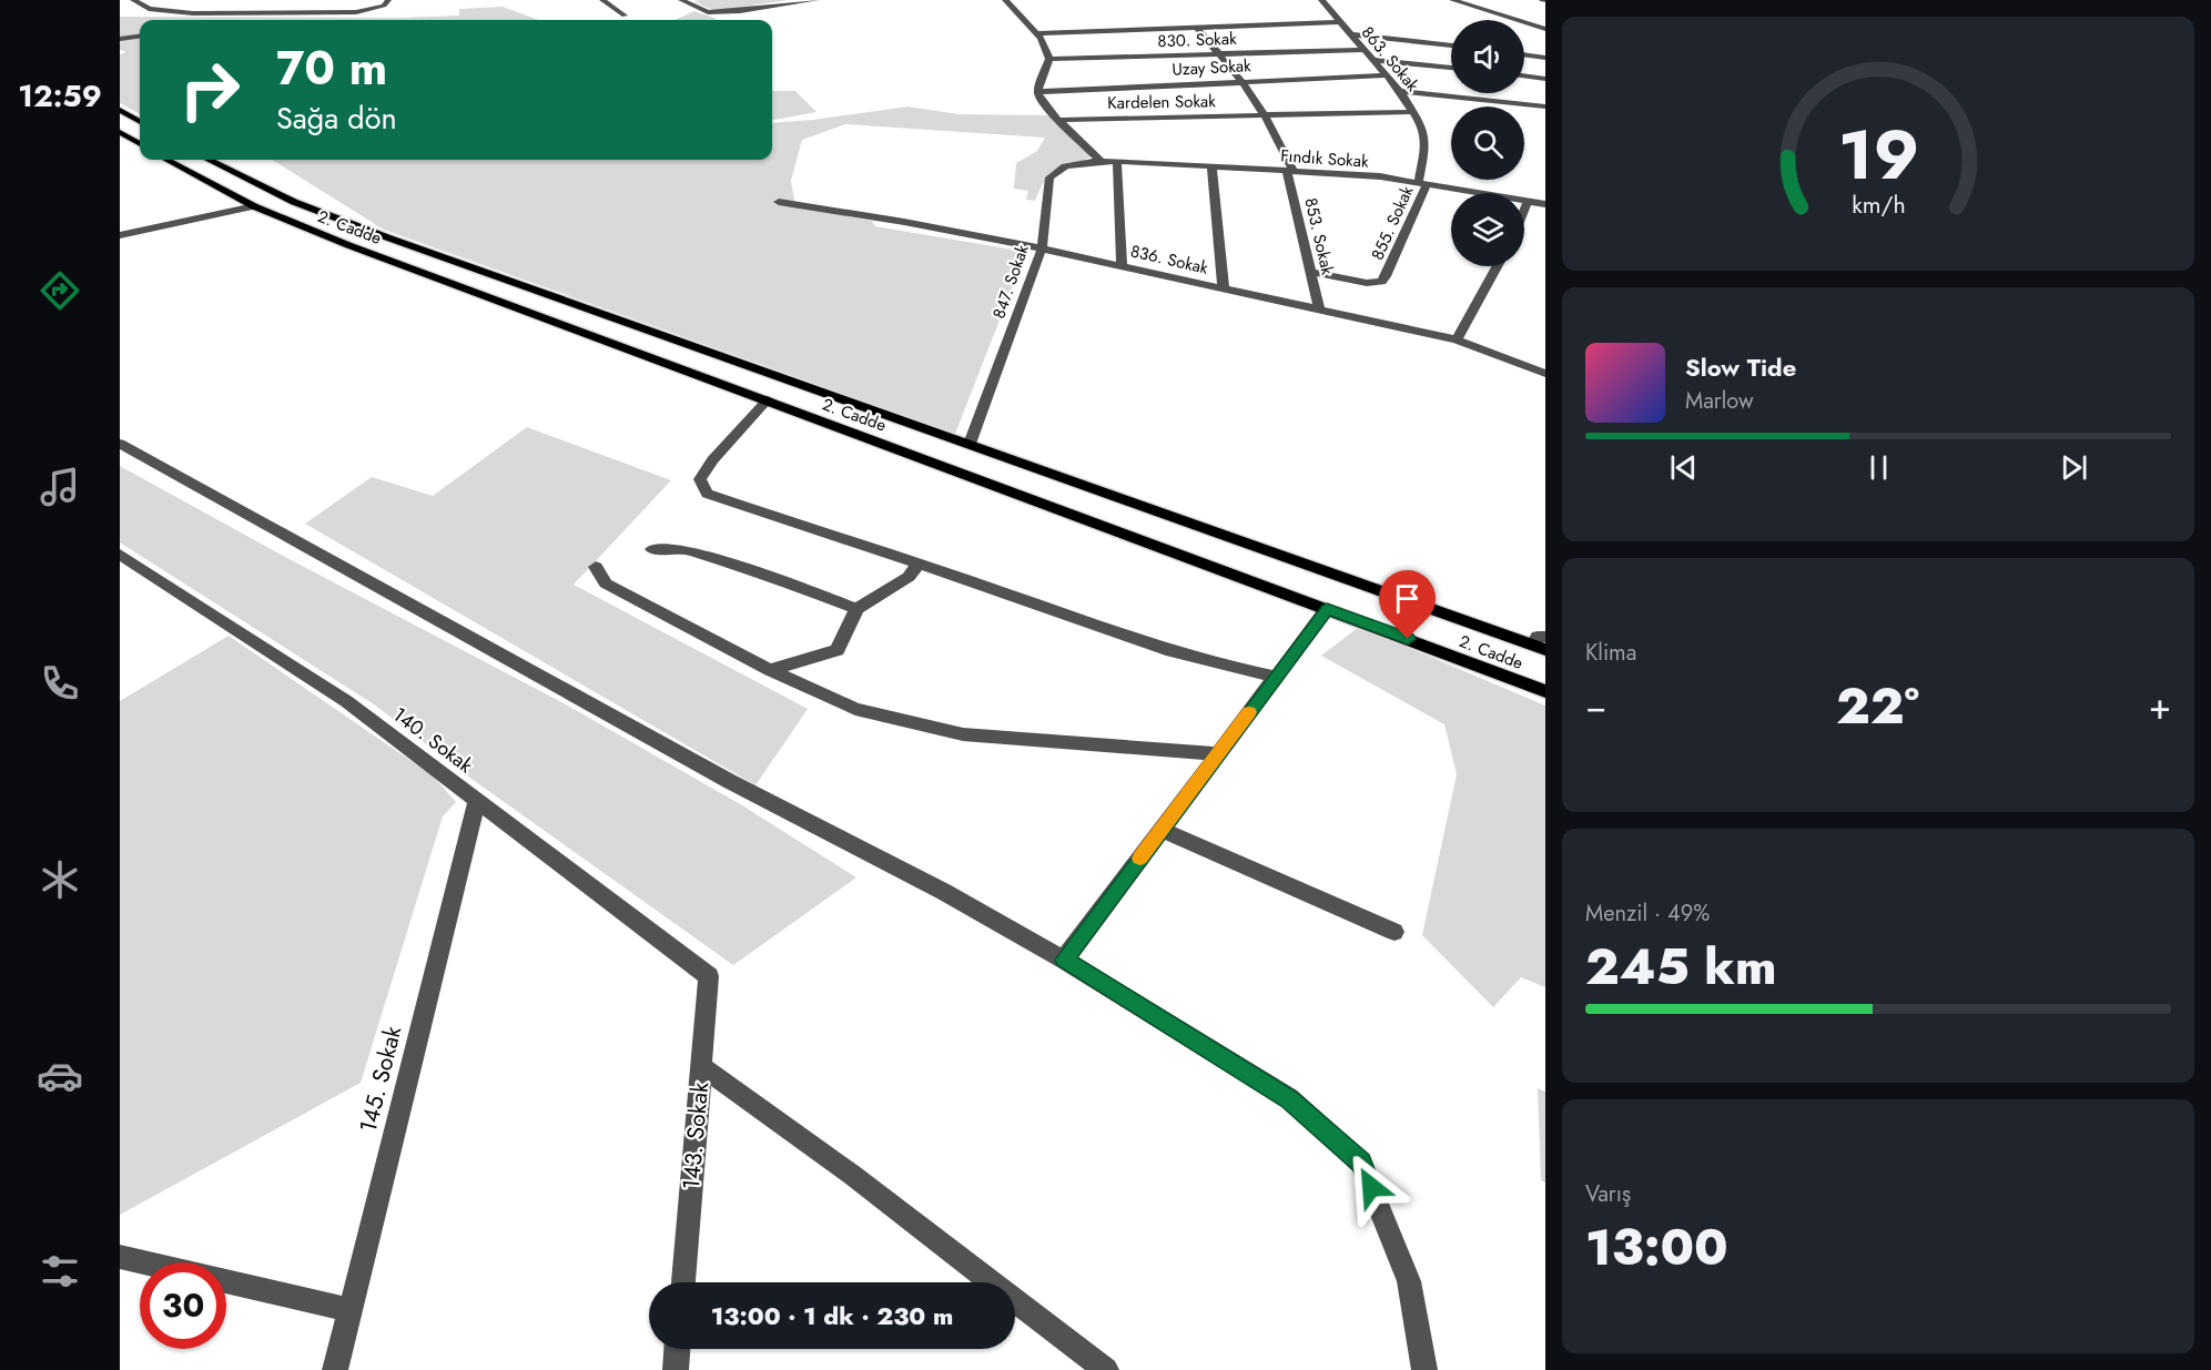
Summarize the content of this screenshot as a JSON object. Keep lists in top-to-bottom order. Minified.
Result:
{"streets":{"main road":["2. Cadde"],"street":["830. Sokak","863. Sokak","Uzay Sokak","Kardelen Sokak","Fındık Sokak","855. Sokak","853. Sokak","836. Sokak","847. Sokak","140. Sokak","145. Sokak","143. Sokak"]},"crossings":[["830. Sokak","863. Sokak"],["830. Sokak","Kardelen Sokak"],["863. Sokak","Uzay Sokak"],["863. Sokak","Kardelen Sokak"],["863. Sokak","Fındık Sokak"],["863. Sokak","855. Sokak"],["Uzay Sokak","Kardelen Sokak"],["Kardelen Sokak","Fındık Sokak"],["Kardelen Sokak","853. Sokak"],["Fındık Sokak","855. Sokak"],["Fındık Sokak","853. Sokak"],["Fındık Sokak","847. Sokak"],["855. Sokak","853. Sokak"],["2. Cadde","847. Sokak"],["853. Sokak","836. Sokak"],["836. Sokak","847. Sokak"],["140. Sokak","145. Sokak"],["140. Sokak","143. Sokak"]],"page":{"tabs":"12:59","turn":["70 m","Sağa dön"],"song":["Slow Tide","Marlow"],"tile":["Klima",["Menzil · 49%","245 km"],["Varış","13:00"]],"heat":["−","22°","+"],"limit":"30","trip":"13:00 · 1 dk · 230 m","gauge":["19","km/h"]}}
